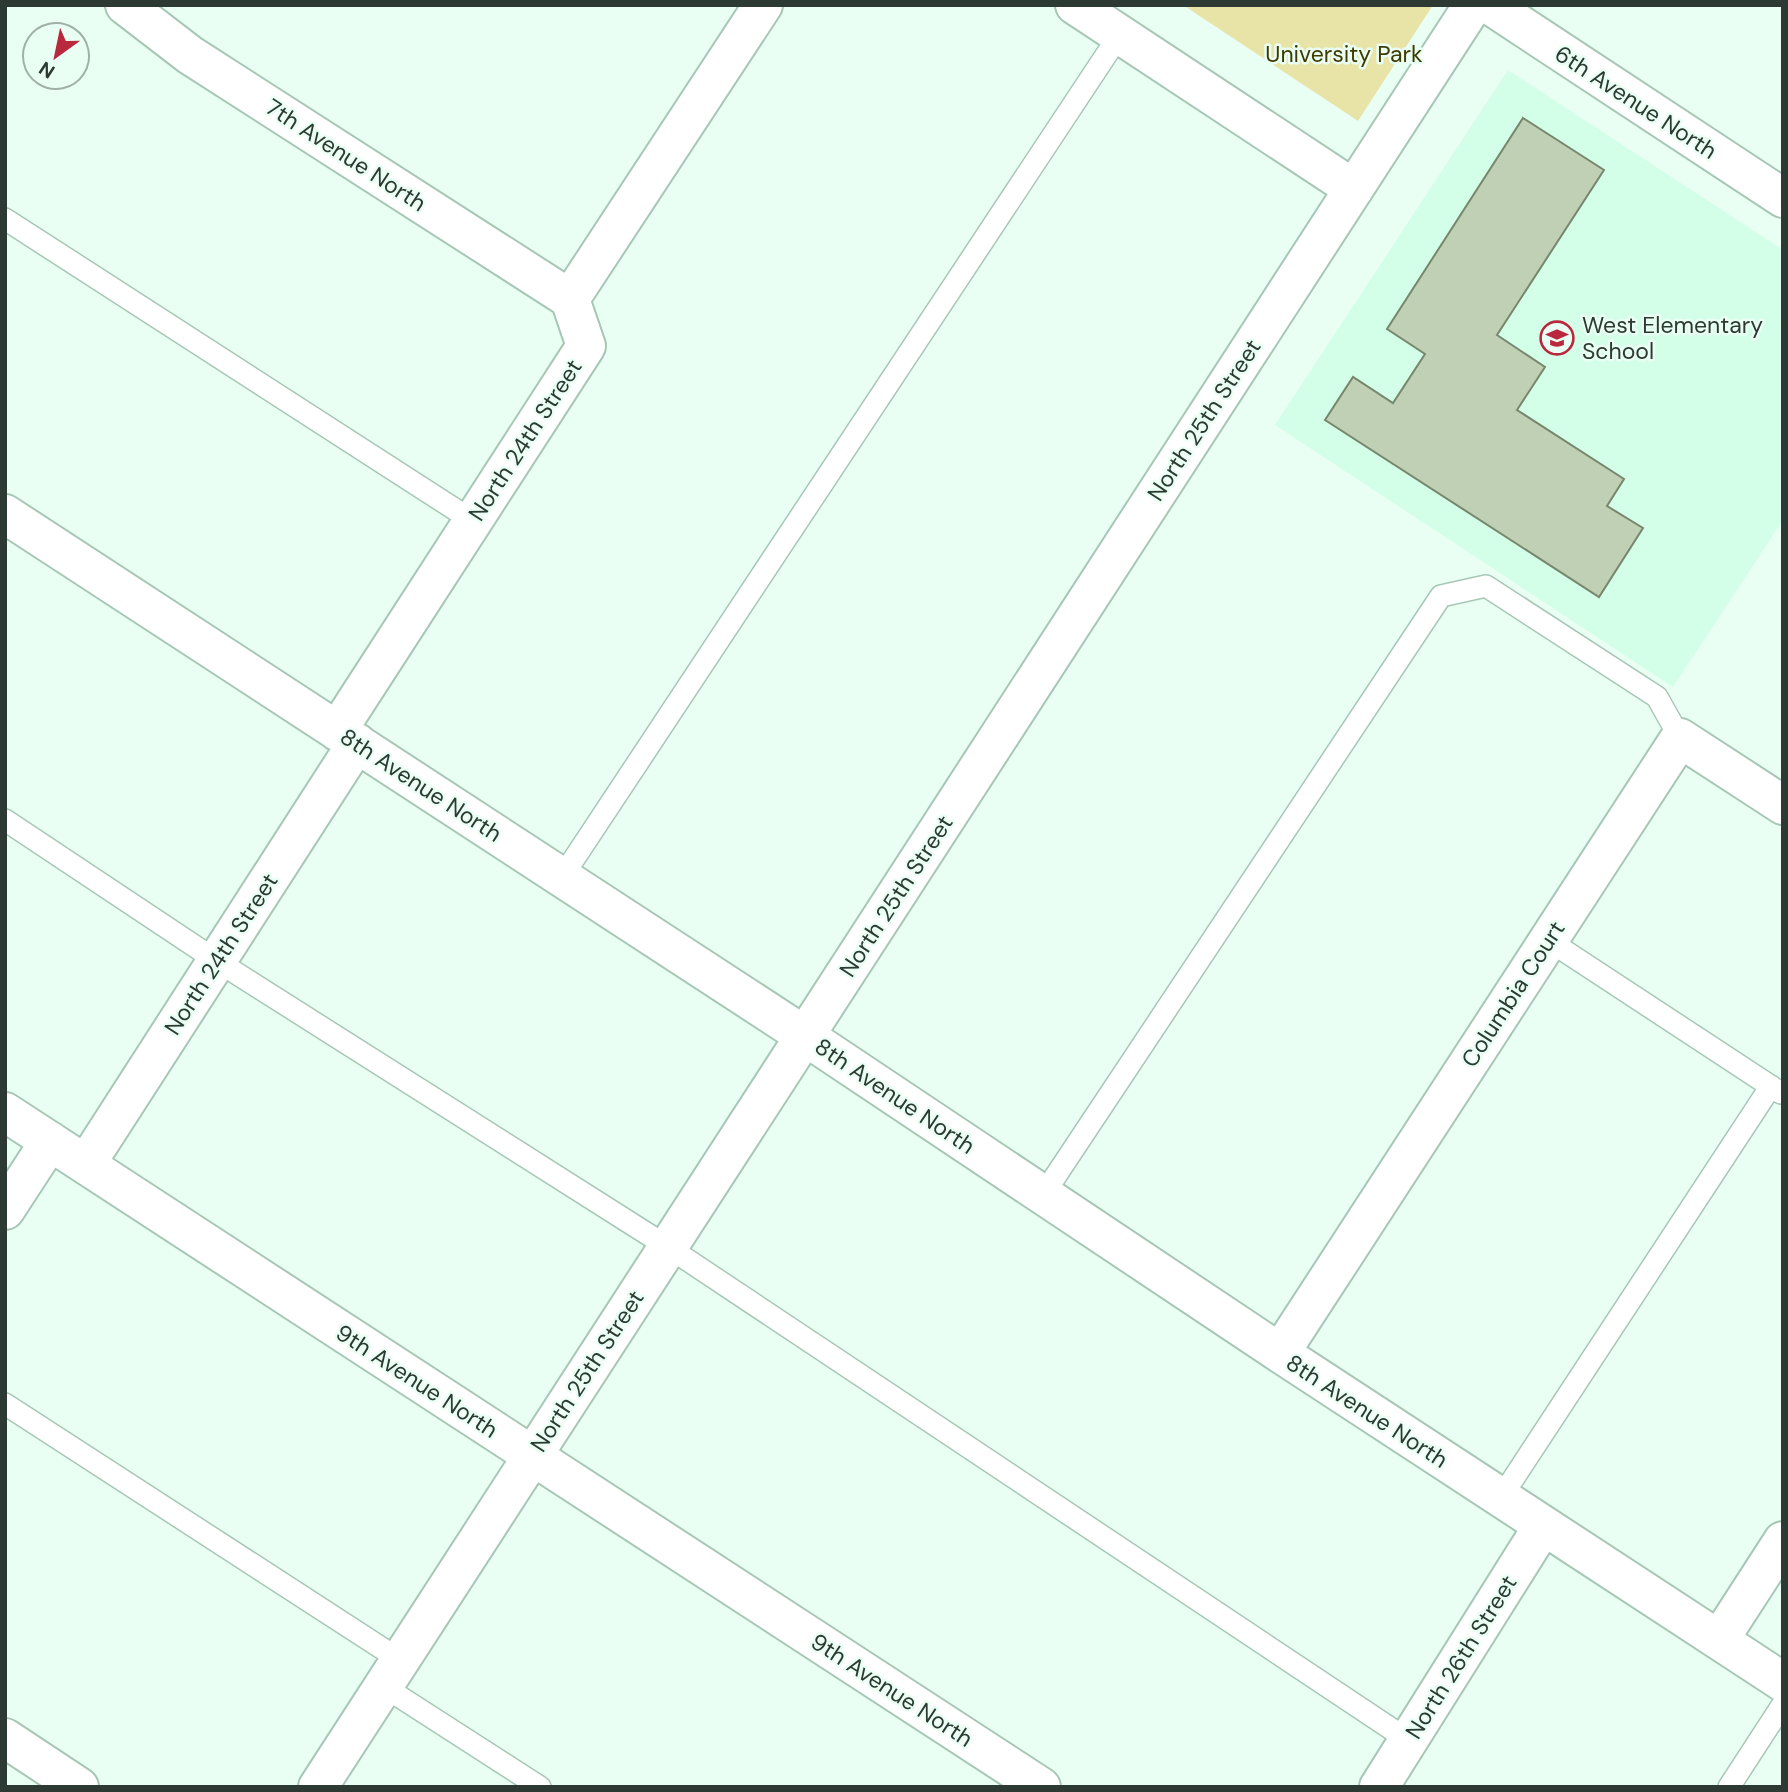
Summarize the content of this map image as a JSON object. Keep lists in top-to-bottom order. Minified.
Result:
{"streets":{"street":["6th Avenue North","7th Avenue North","North 25th Street","North 24th Street","8th Avenue North","Columbia Court","9th Avenue North","North 26th Street"]},"crossings":[["7th Avenue North","North 24th Street"],["North 25th Street","8th Avenue North"],["North 25th Street","9th Avenue North"],["North 24th Street","8th Avenue North"],["North 24th Street","9th Avenue North"],["8th Avenue North","Columbia Court"],["8th Avenue North","North 26th Street"]],"parks":["University Park"],"places":{"school or university":["West Elementary School"]},"north":"bottom left"}
